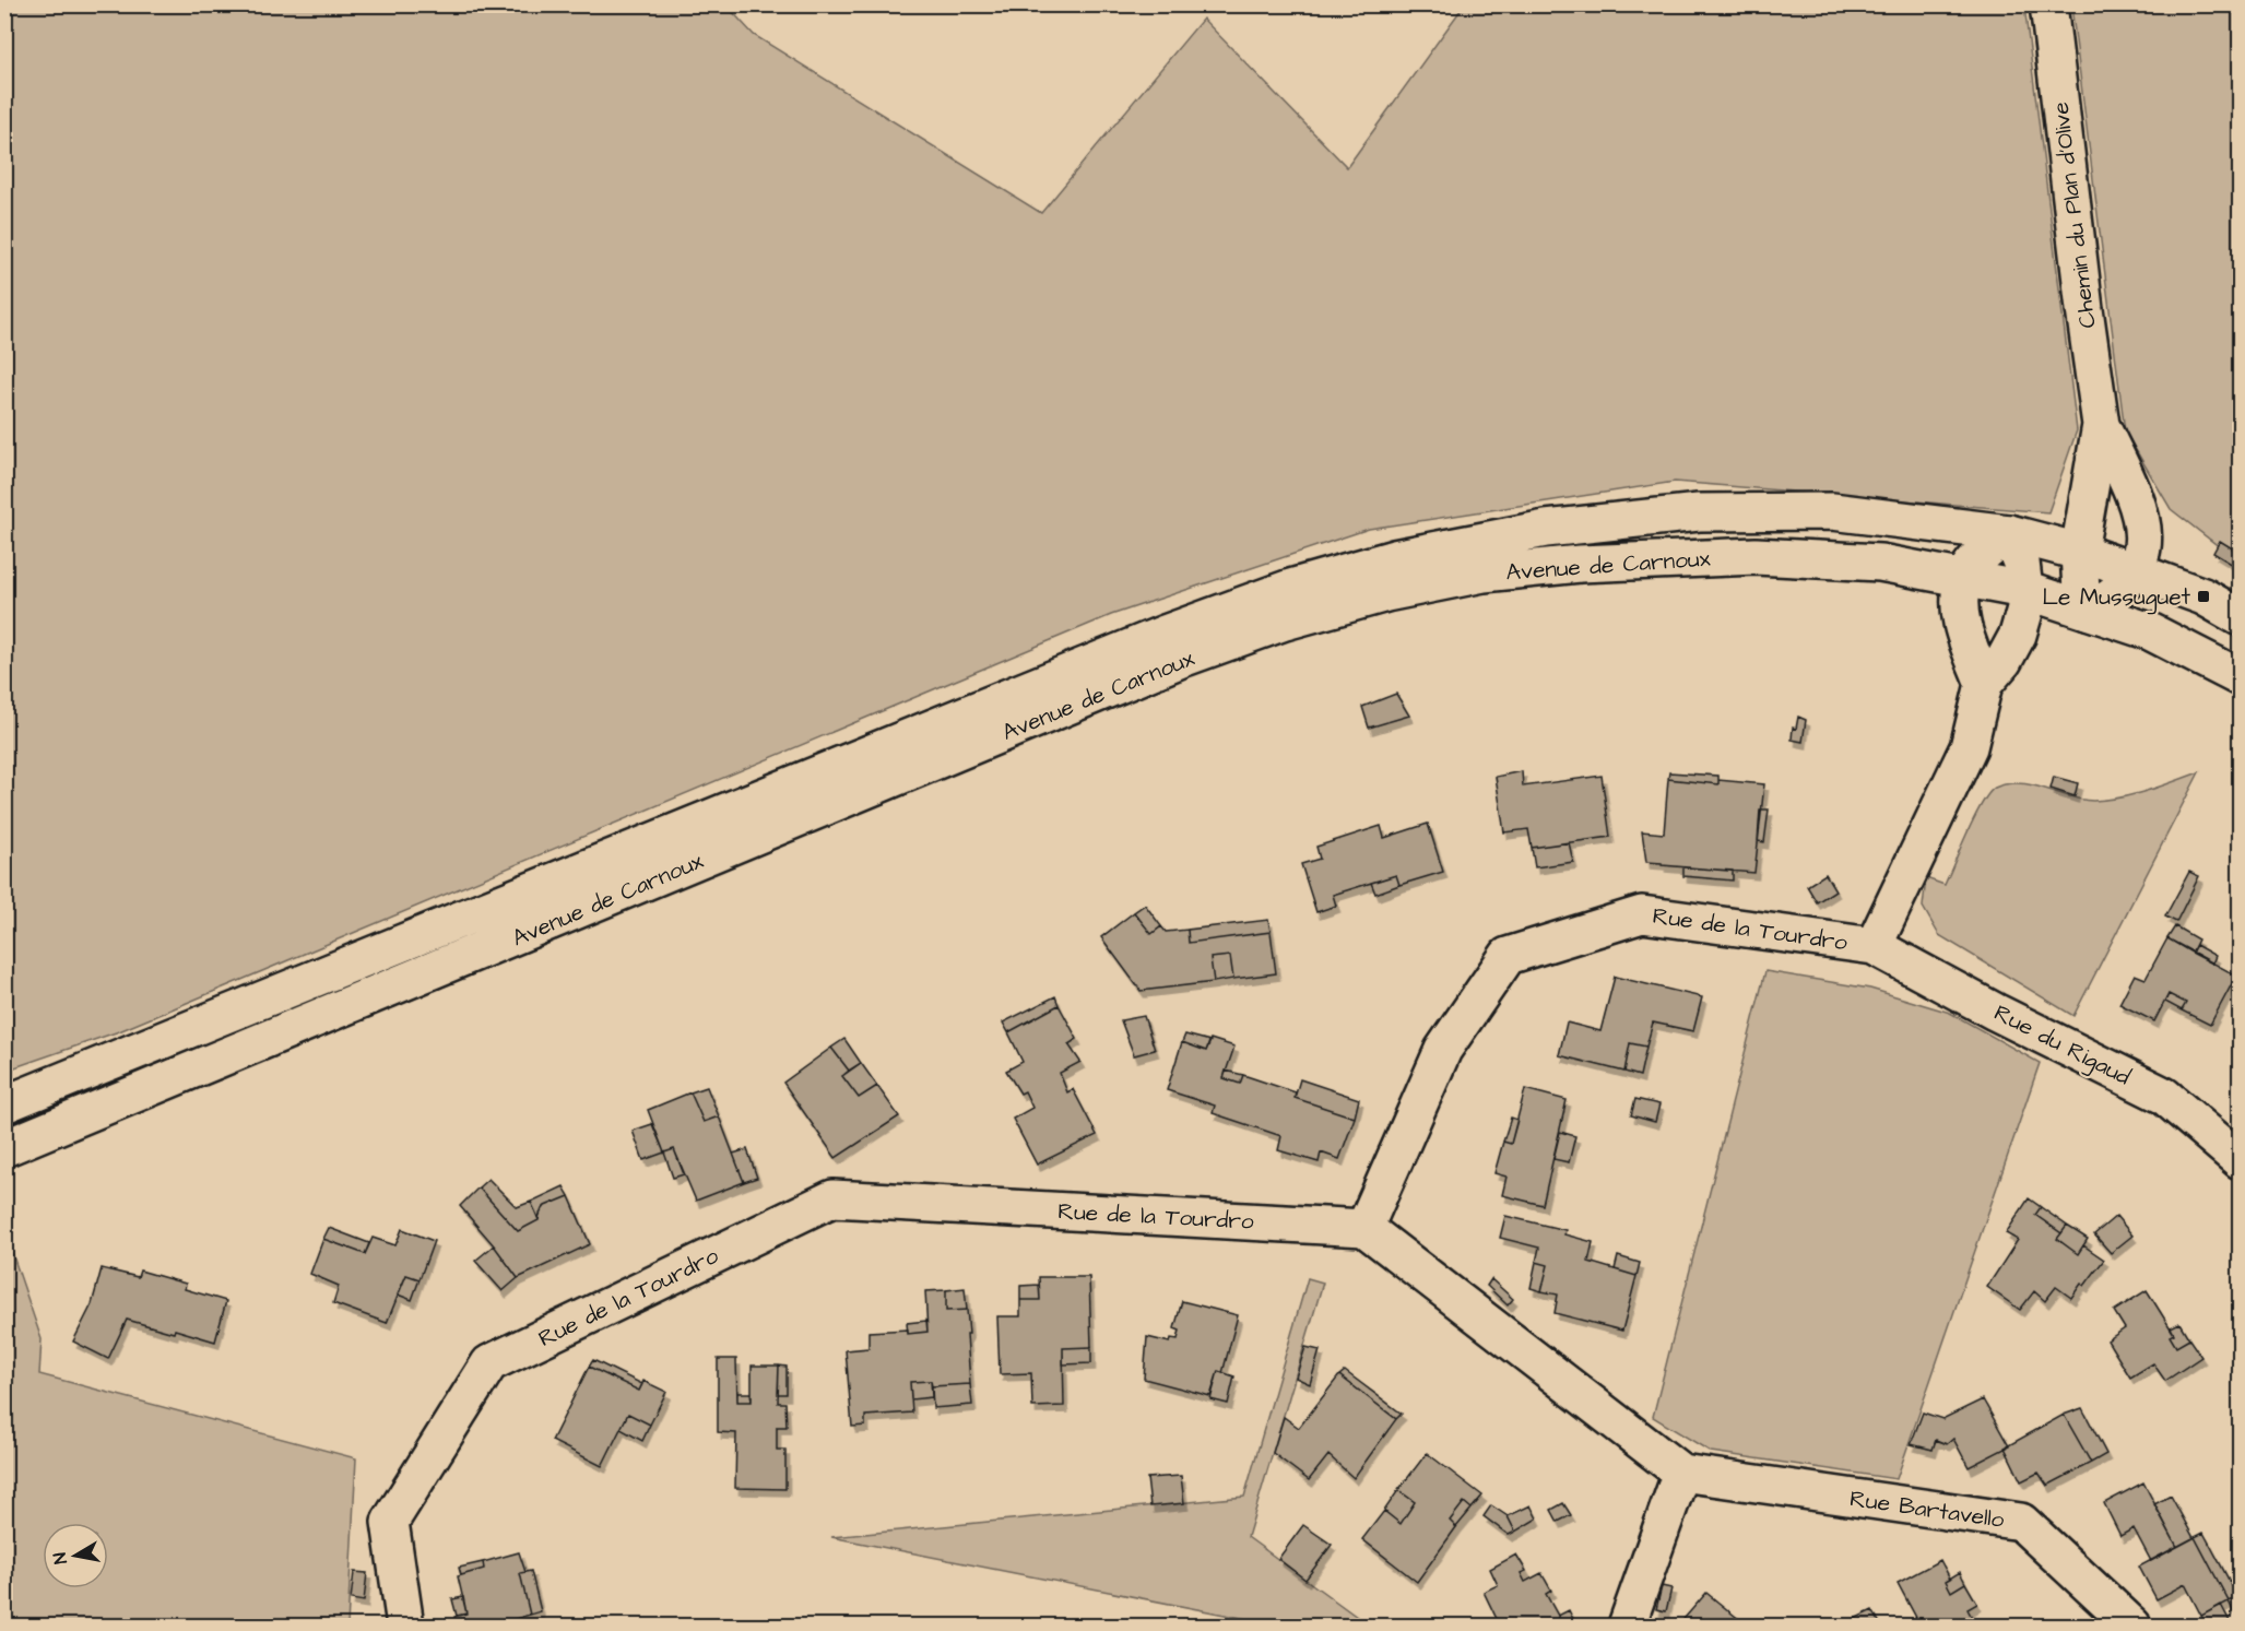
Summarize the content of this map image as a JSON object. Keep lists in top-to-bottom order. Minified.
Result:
{"streets":{"street":["Chemin du Plan d'Olive","Avenue de Carnoux","Rue de la Tourdro","Rue du Rigaud","Rue Bartavello"]},"crossings":[["Chemin du Plan d'Olive","Avenue de Carnoux"],["Rue de la Tourdro","Rue du Rigaud"]],"places":{"transit":["Le Mussuguet"]},"north":"left"}
